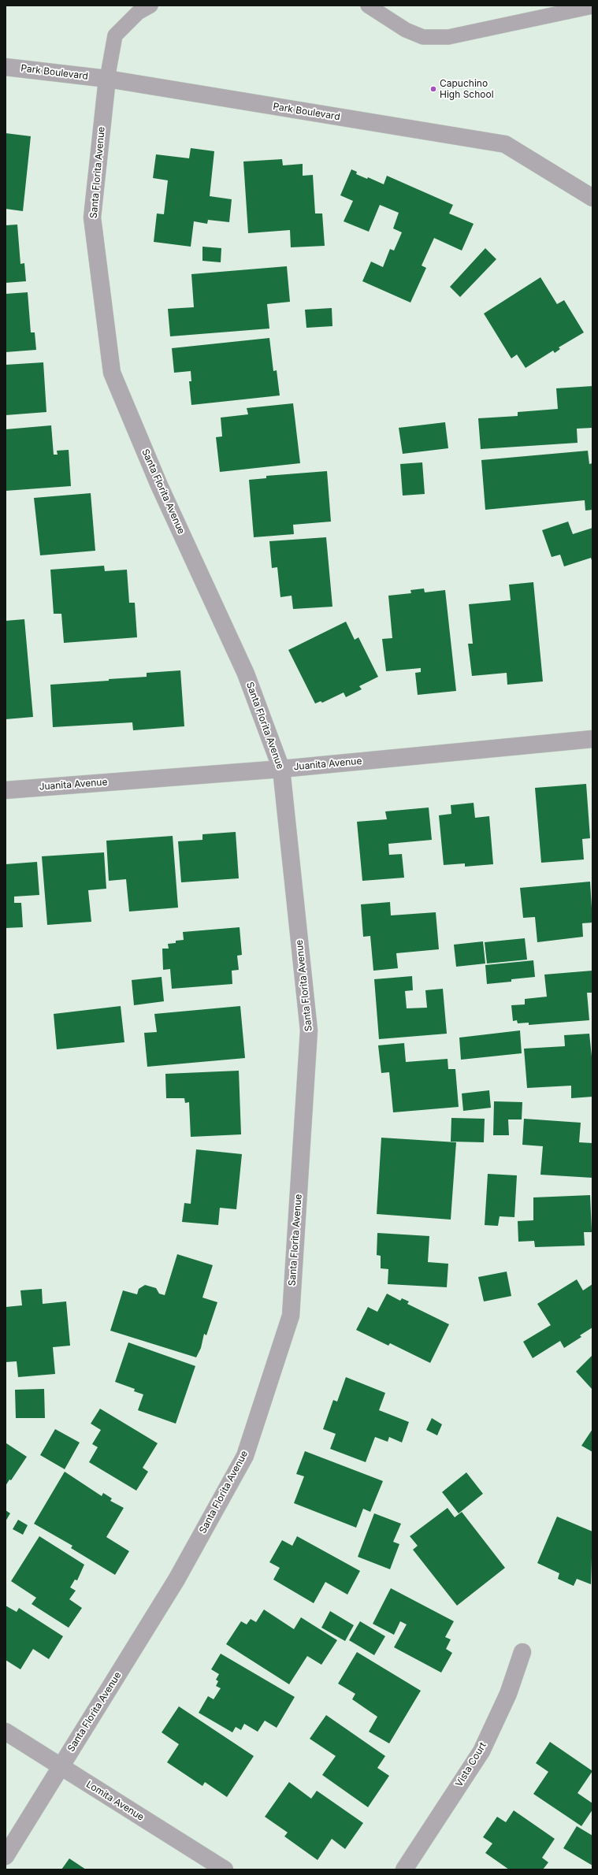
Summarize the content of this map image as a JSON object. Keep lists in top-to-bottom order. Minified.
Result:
{"streets":{"street":["Park Boulevard","Santa Florita Avenue","Juanita Avenue","Vista Court","Lomita Avenue"]},"crossings":[["Park Boulevard","Santa Florita Avenue"],["Santa Florita Avenue","Juanita Avenue"],["Santa Florita Avenue","Lomita Avenue"]],"places":["Capuchino High School"]}
